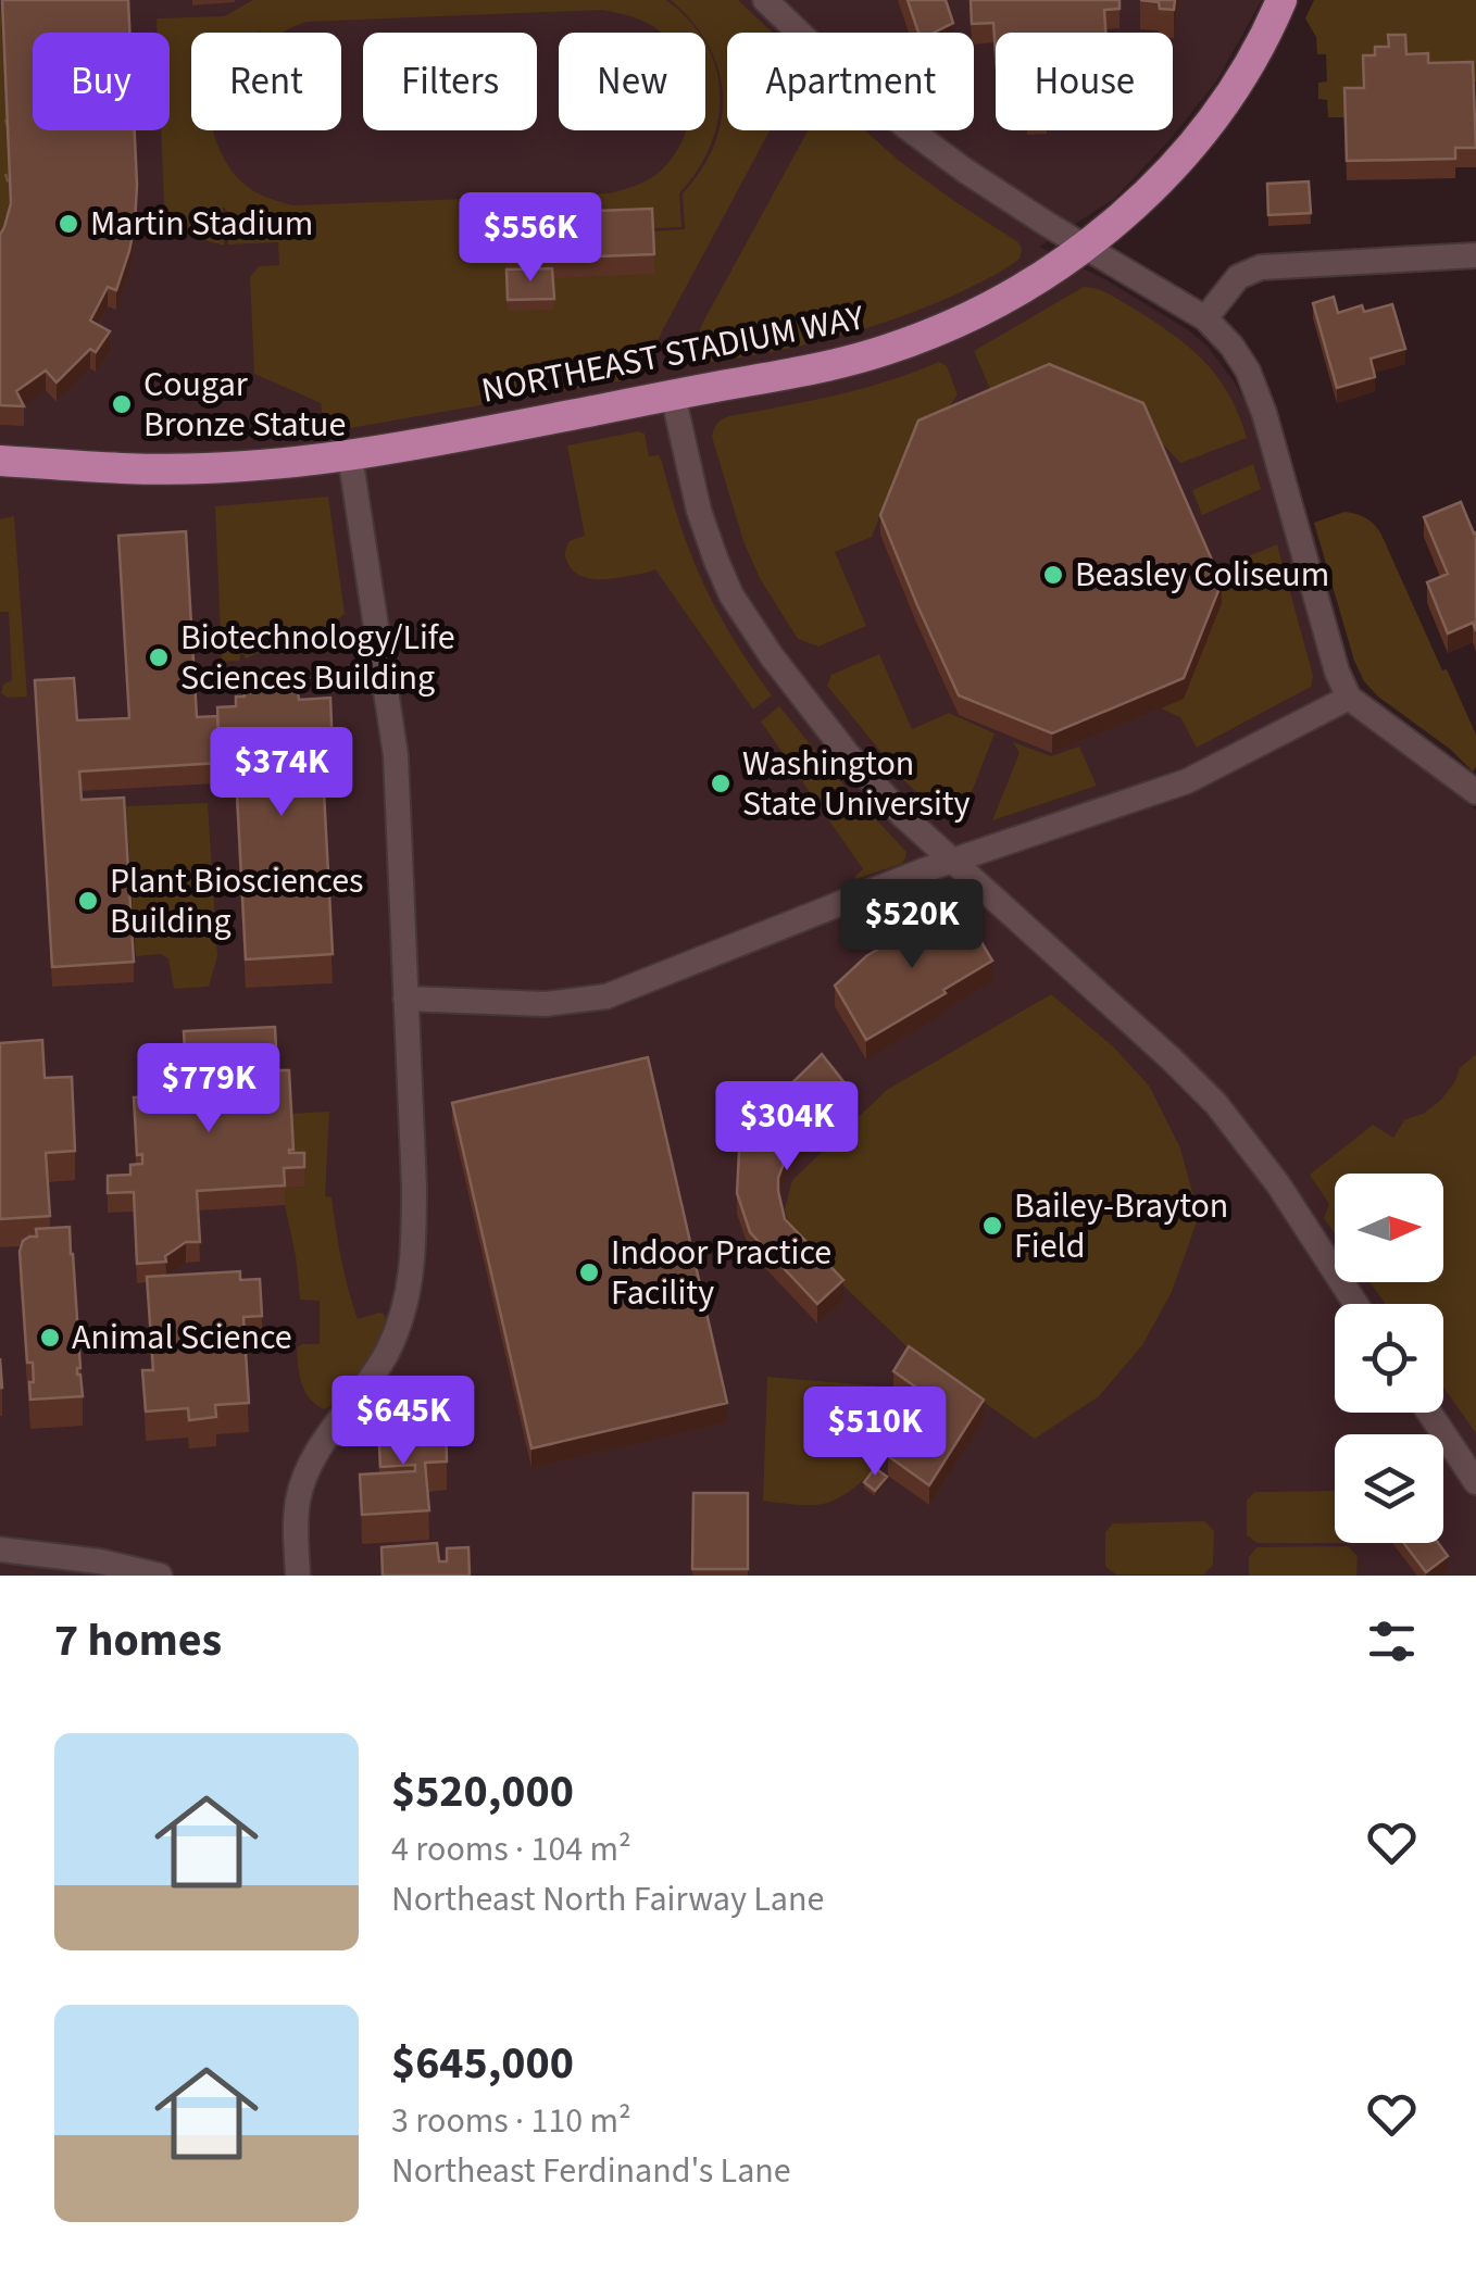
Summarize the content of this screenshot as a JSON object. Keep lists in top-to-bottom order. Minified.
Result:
{"streets":{"main road":["NORTHEAST STADIUM WAY"]},"places":["Martin Stadium","Cougar Bronze Statue","Beasley Coliseum","Biotechnology/Life Sciences Building","Washington State University","Plant Biosciences Building","Bailey-Brayton Field","Indoor Practice Facility","Animal Science"],"north":"right","page":{"chip":["Buy","Rent","Filters","New","Apartment","House"],"price":["$556K","$374K","$520K","$779K","$304K","$645K","$510K"],"heading":"7 homes","list":[{"name":"$520,000","note":"4 rooms · 104 m² · Northeast North Fairway Lane"},{"name":"$645,000","note":"3 rooms · 110 m² · Northeast Ferdinand's Lane"}]}}
